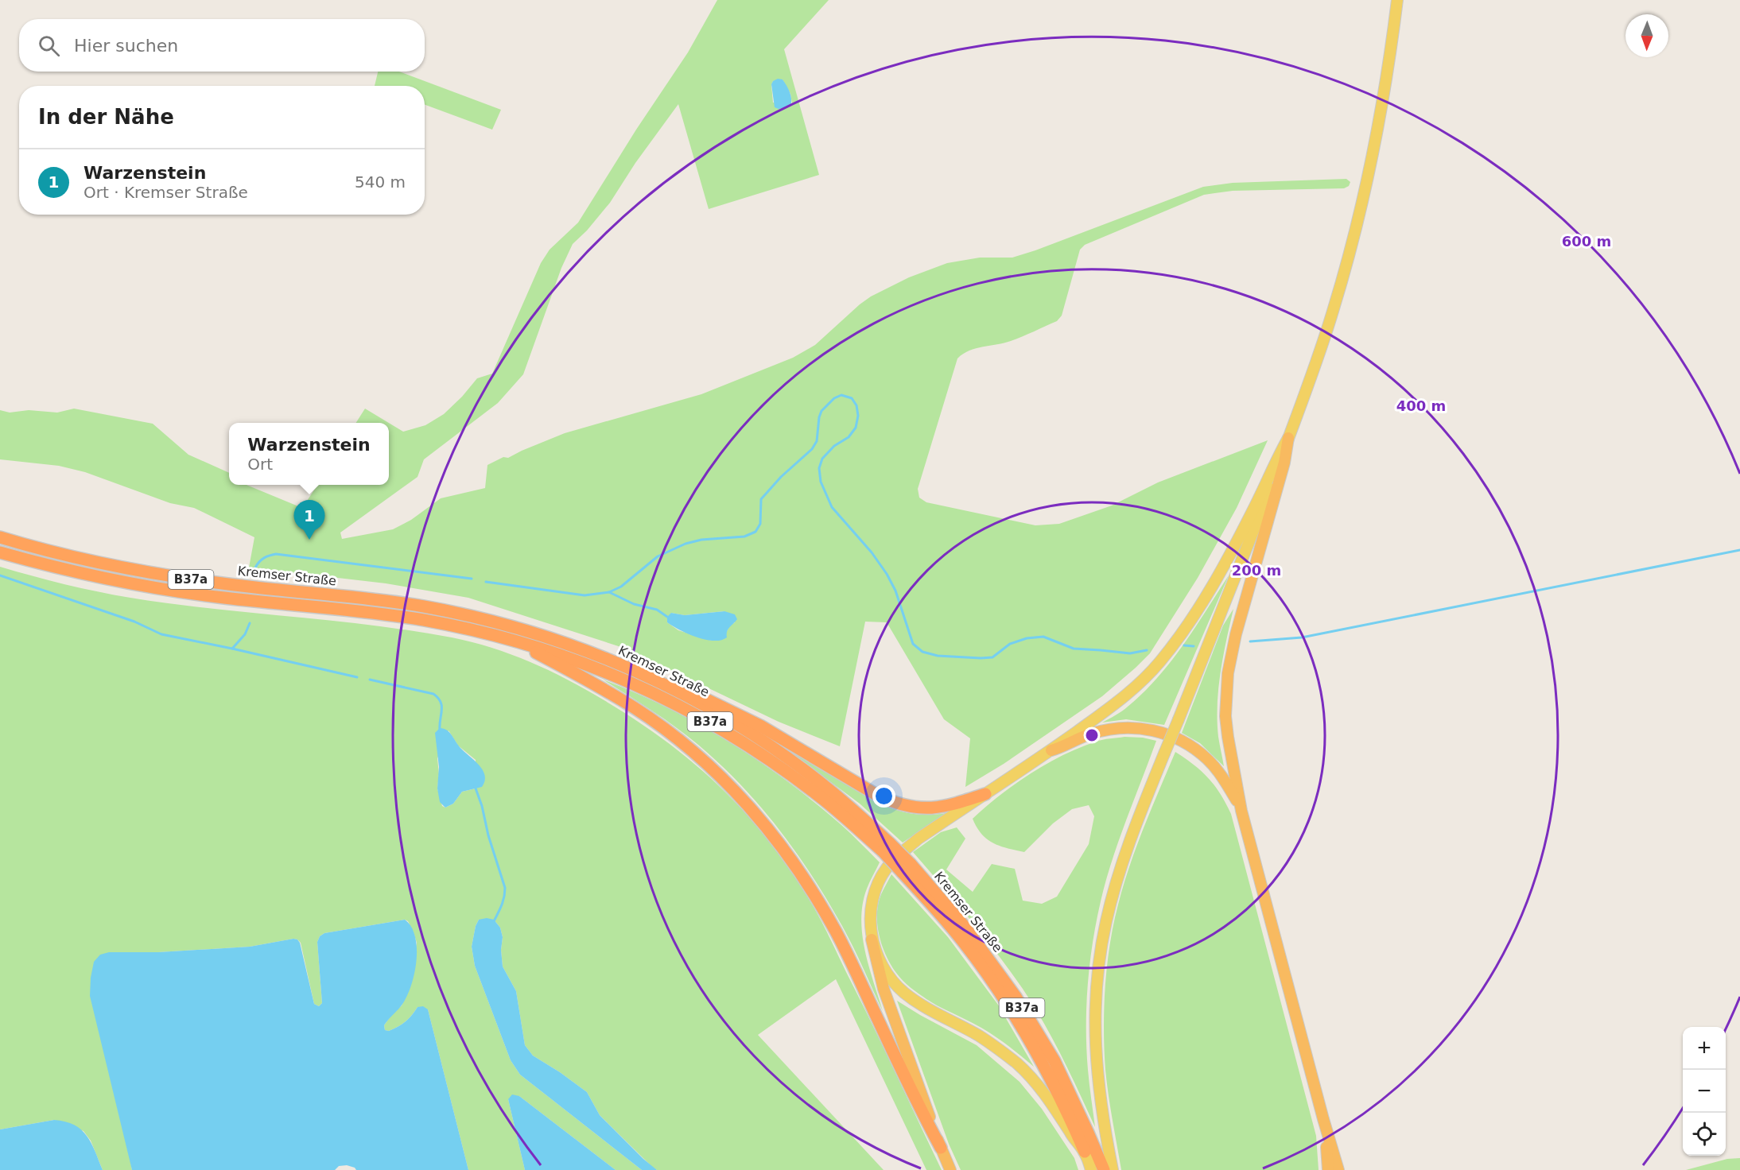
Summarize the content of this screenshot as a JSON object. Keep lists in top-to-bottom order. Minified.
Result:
{"streets":{"highway":["Kremser Straße","B37a"]},"north":"bottom","page":{"search":"Hier suchen","heading":"In der Nähe","list":[{"mark":"1","name":"Warzenstein","note":"Ort · Kremser Straße","value":"540 m"}],"popup":["Warzenstein","Ort"],"pins":"1","map_buttons":["+","−"]},"rings":["600 m","400 m","200 m"]}
